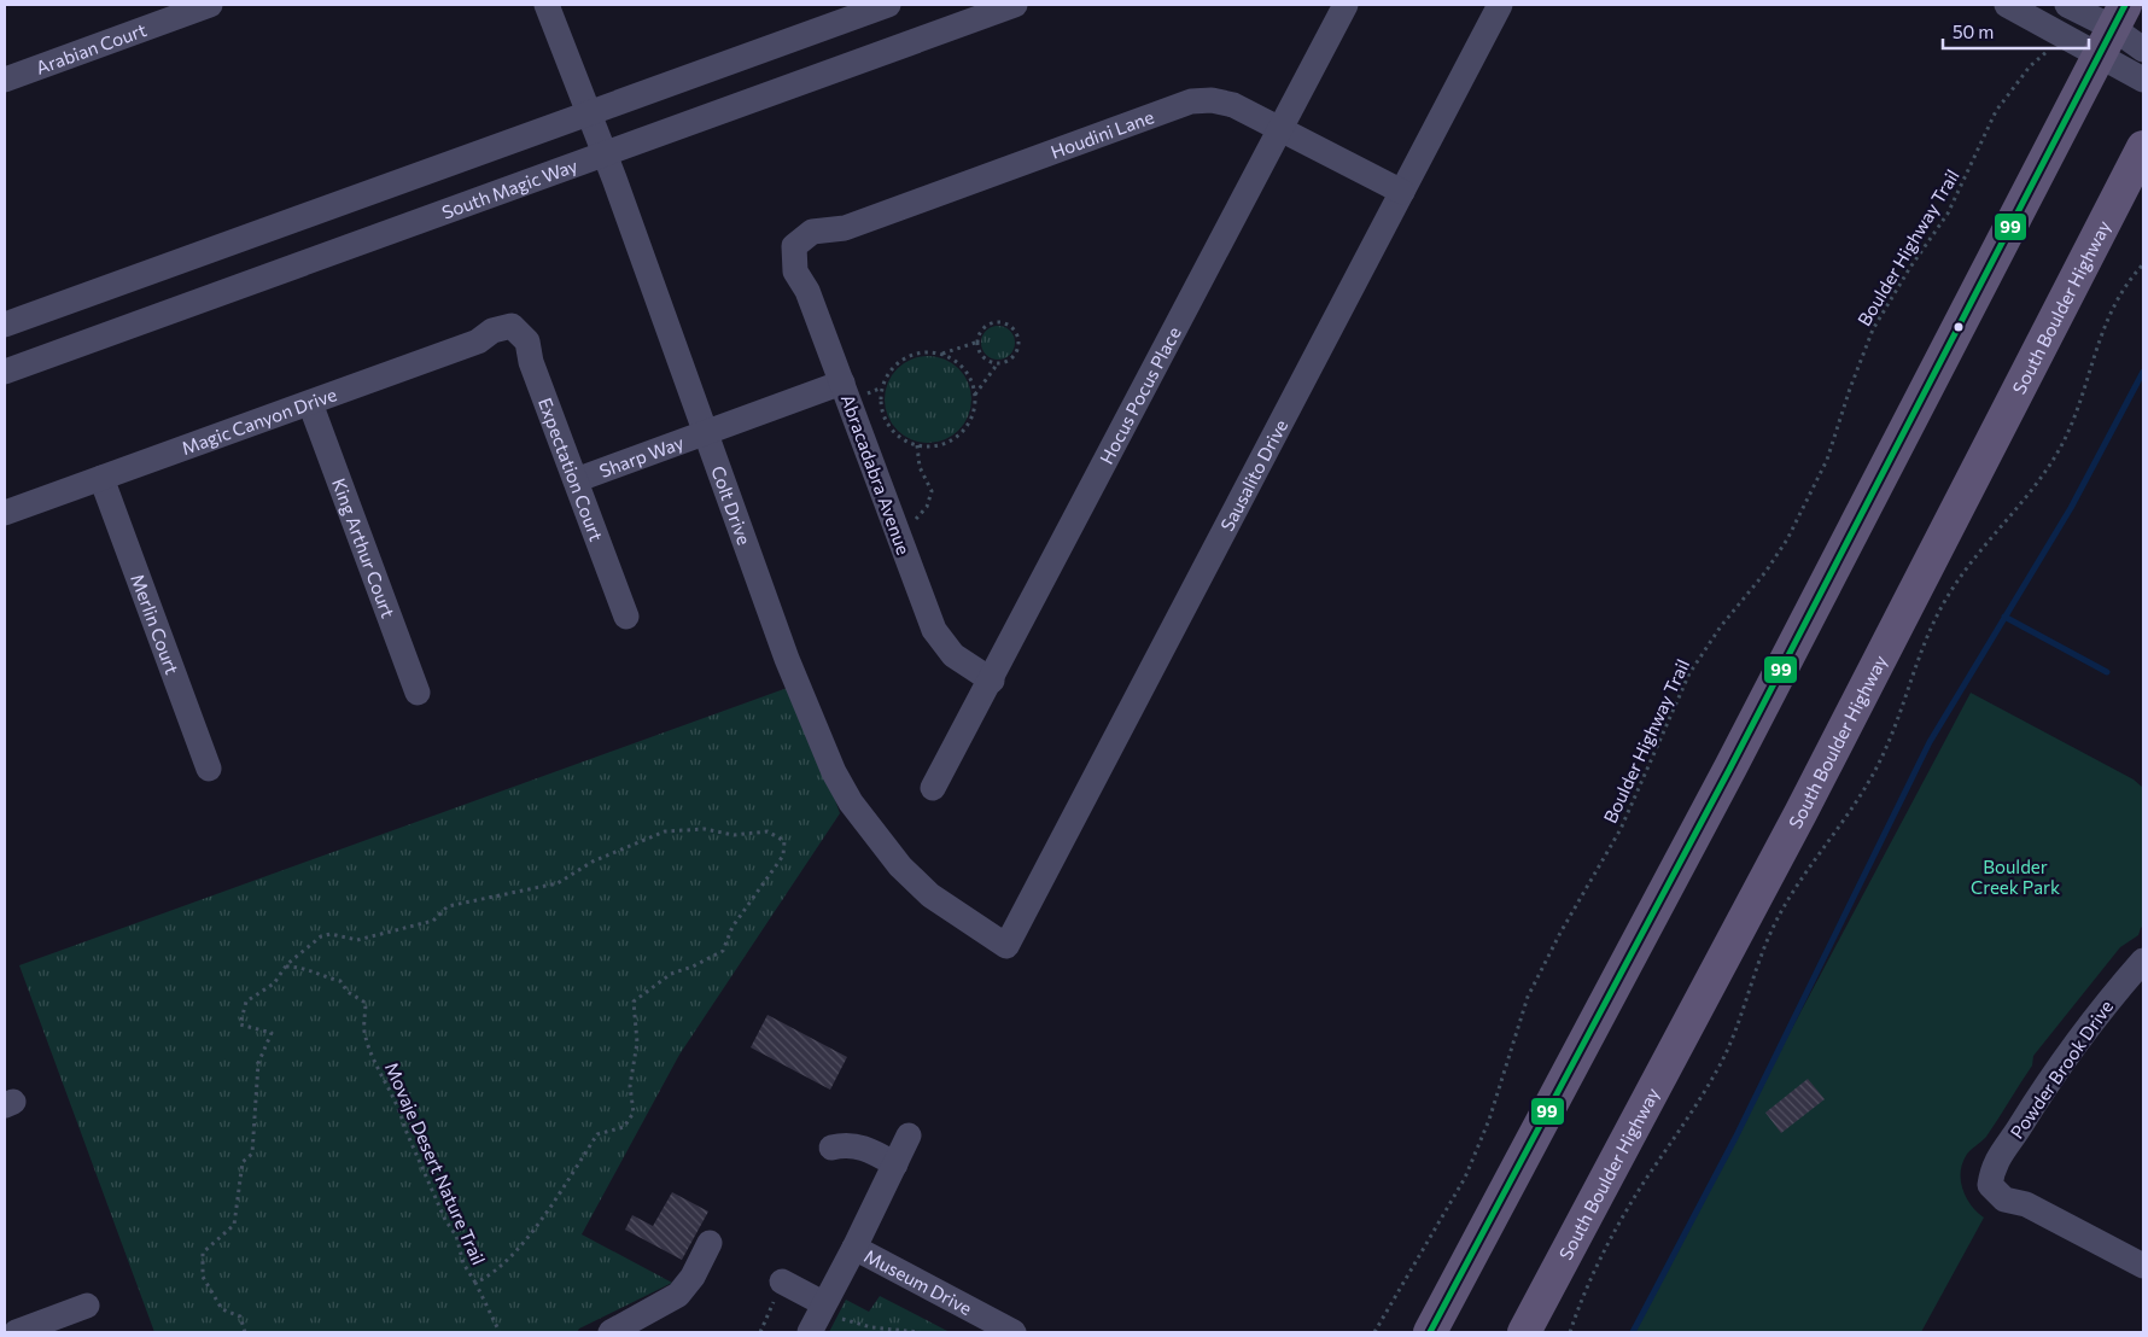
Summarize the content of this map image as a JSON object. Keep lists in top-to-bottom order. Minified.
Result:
{"streets":{"main road":["South Boulder Highway"],"street":["Arabian Court","Houdini Lane","South Magic Way","Hocus Pocus Place","Magic Canyon Drive","Sharp Way","Expectation Court","Abracadabra Avenue","Sausalito Drive","Colt Drive","King Arthur Court","Merlin Court","Powder Brook Drive","Museum Drive"],"path":["Boulder Highway Trail","Movaje Desert Nature Trail"]},"crossings":[["Houdini Lane","Hocus Pocus Place"],["Houdini Lane","Abracadabra Avenue"],["Houdini Lane","Sausalito Drive"],["South Magic Way","Colt Drive"],["Hocus Pocus Place","Abracadabra Avenue"],["Magic Canyon Drive","Expectation Court"],["Magic Canyon Drive","King Arthur Court"],["Magic Canyon Drive","Merlin Court"],["Sharp Way","Expectation Court"],["Sharp Way","Abracadabra Avenue"],["Sharp Way","Colt Drive"],["Sausalito Drive","Colt Drive"]],"parks":["Boulder Creek Park"],"lines":["transit line 99"],"scale_bar":"50 m"}
